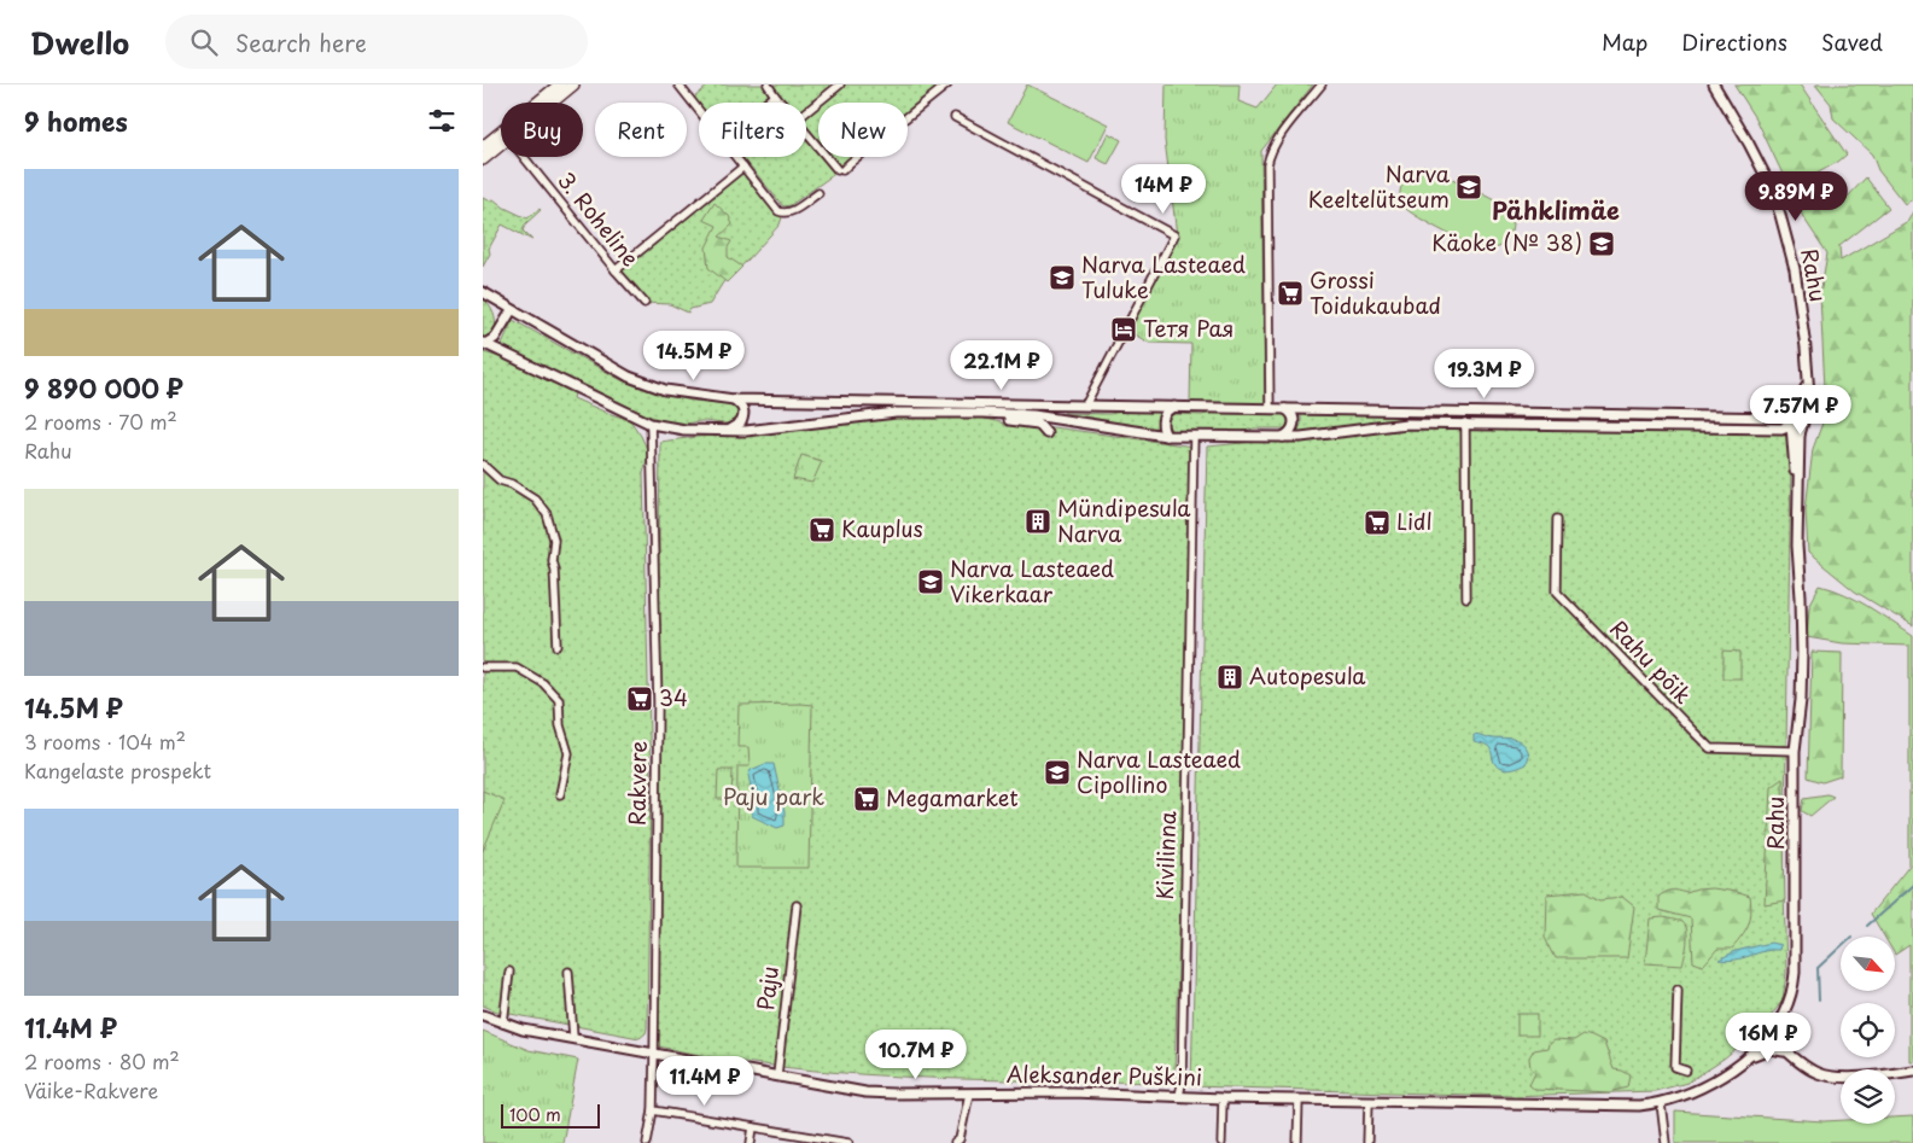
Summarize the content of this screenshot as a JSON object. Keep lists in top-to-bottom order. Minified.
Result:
{"streets":{"main road":["Rahu","Aleksander Puškini"],"street":["3. Roheline","Rahu põik","Rakvere","Kivilinna","Paju"]},"crossings":[["Rahu","Rahu põik"],["Rahu","Aleksander Puškini"],["Rakvere","Aleksander Puškini"],["Kivilinna","Aleksander Puškini"],["Paju","Aleksander Puškini"]],"districts":["Pähklimäe"],"parks":["Paju park"],"places":{"school or university":["Narva Keeltelütseum","Käoke (№ 38)","Narva Lasteaed Tuluke","Narva Lasteaed Vikerkaar","Narva Lasteaed Cipollino"],"supermarket":["Grossi Toidukaubad","Lidl","Kauplus","34","Megamarket"],"hotel":["Тетя Рая"],"building":["Mündipesula Narva","Autopesula"]},"scale_bar":"100 m","north":"bottom right","page":{"header":"Dwello","search":"Search here","nav":["Map","Directions","Saved"],"heading":"9 homes","chip":["Buy","Rent","Filters","New"],"list":[{"name":"9 890 000 ₽","note":"2 rooms · 70 m² · Rahu"},{"name":"14.5M ₽","note":"3 rooms · 104 m² · Kangelaste prospekt"},{"name":"11.4M ₽","note":"2 rooms · 80 m² · Väike-Rakvere"}],"price":["14M ₽","9.89M ₽","14.5M ₽","22.1M ₽","19.3M ₽","7.57M ₽","16M ₽","10.7M ₽","11.4M ₽"],"scale":"100 m"}}
